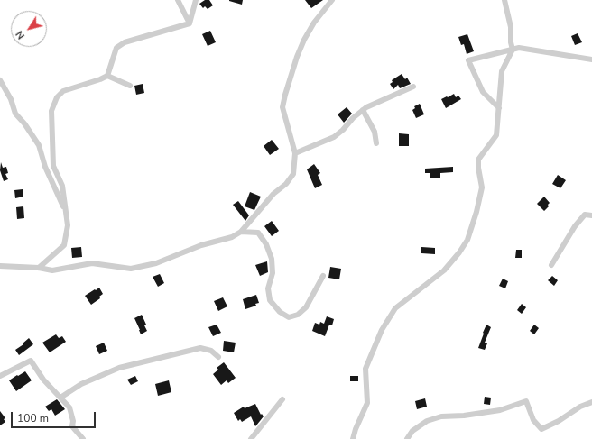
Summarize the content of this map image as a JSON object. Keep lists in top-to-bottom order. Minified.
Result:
{"scale_bar":"100 m","north":"bottom left"}
